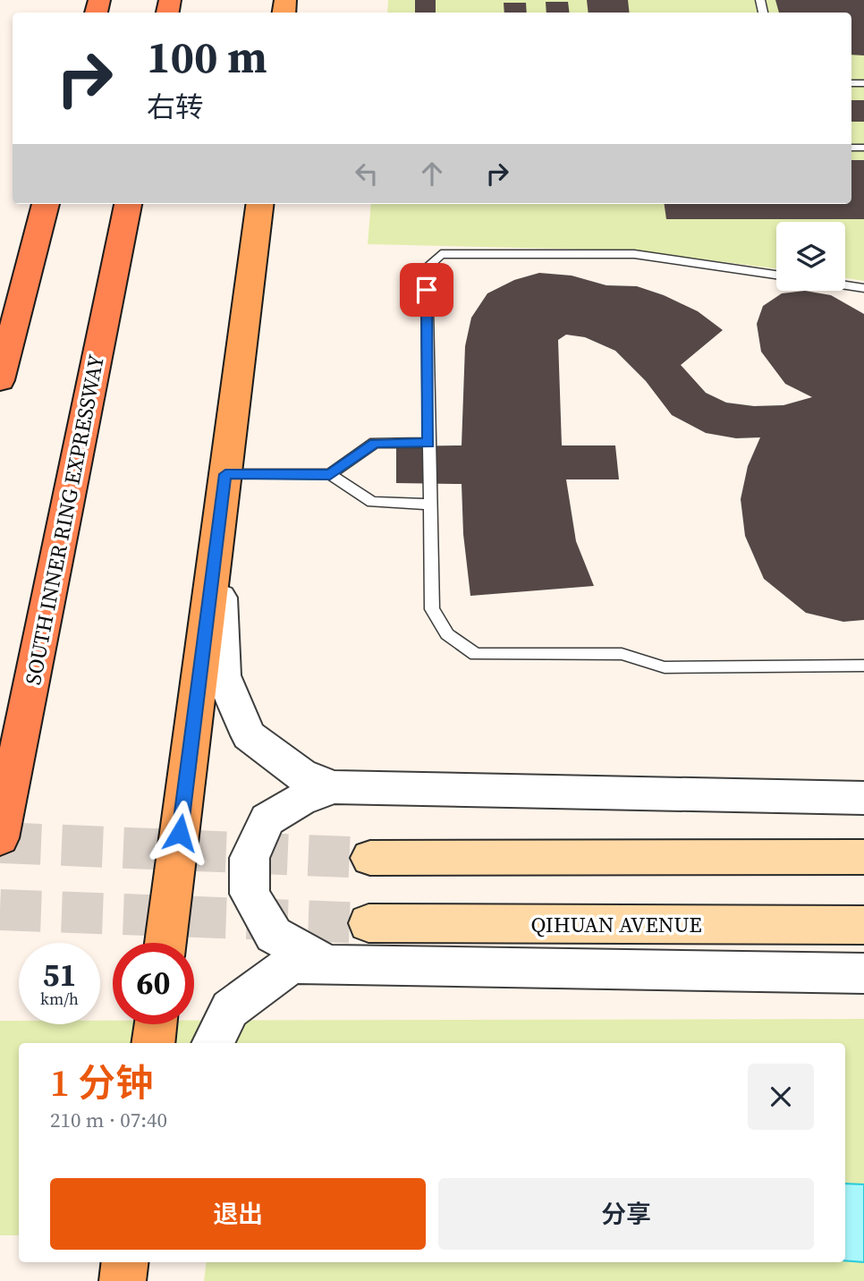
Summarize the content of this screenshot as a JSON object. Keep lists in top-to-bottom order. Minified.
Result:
{"streets":{"highway":["SOUTH INNER RING EXPRESSWAY"],"main road":["QIHUAN AVENUE"]},"page":{"turn":["100 m","右转"],"speed":"51 km/h","limit":"60","heading":["1 分钟","210 m · 07:40"],"buttons":["退出","分享"]}}
